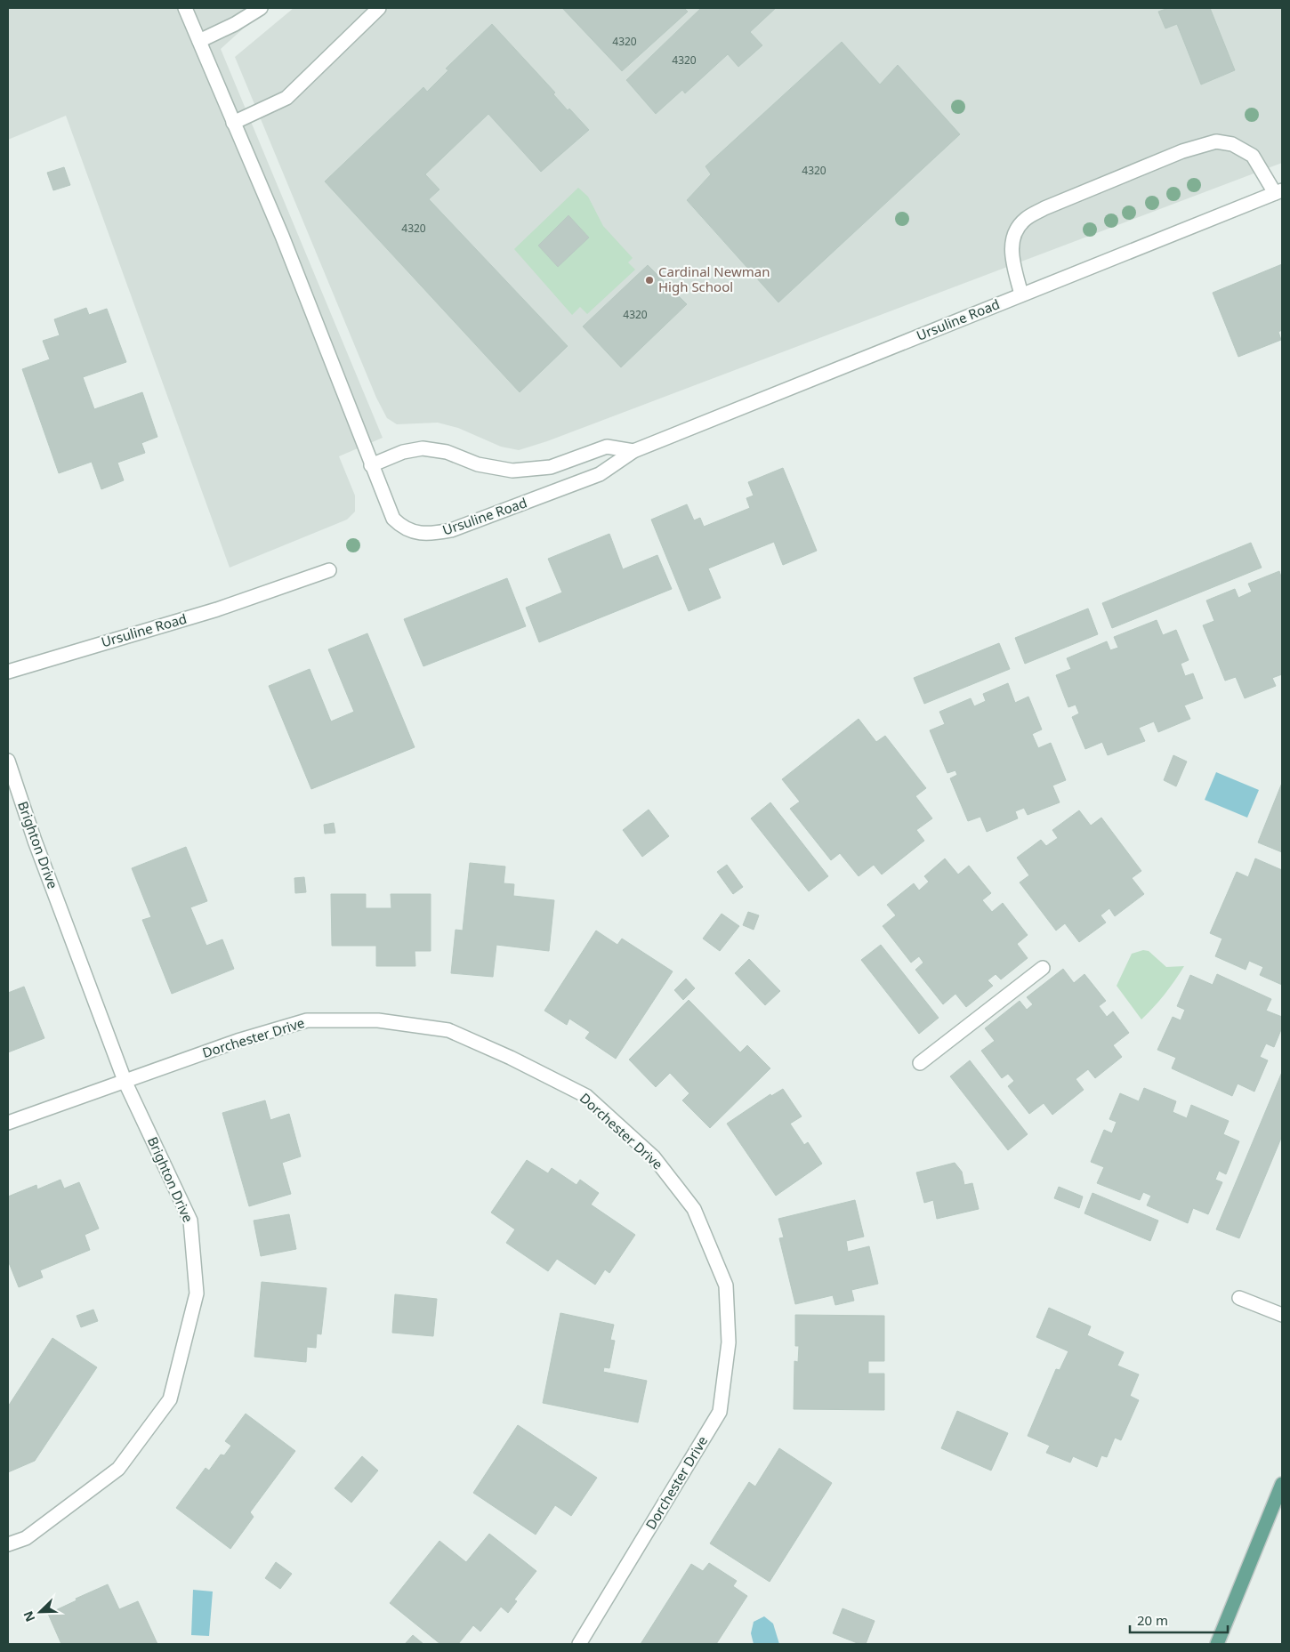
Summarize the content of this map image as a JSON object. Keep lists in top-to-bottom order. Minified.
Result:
{"streets":{"street":["Ursuline Road","Brighton Drive","Dorchester Drive"]},"crossings":[["Brighton Drive","Dorchester Drive"]],"places":["Cardinal Newman High School"],"house_numbers":["4320","4320","4320","4320","4320"],"scale_bar":"20 m","north":"bottom left"}
